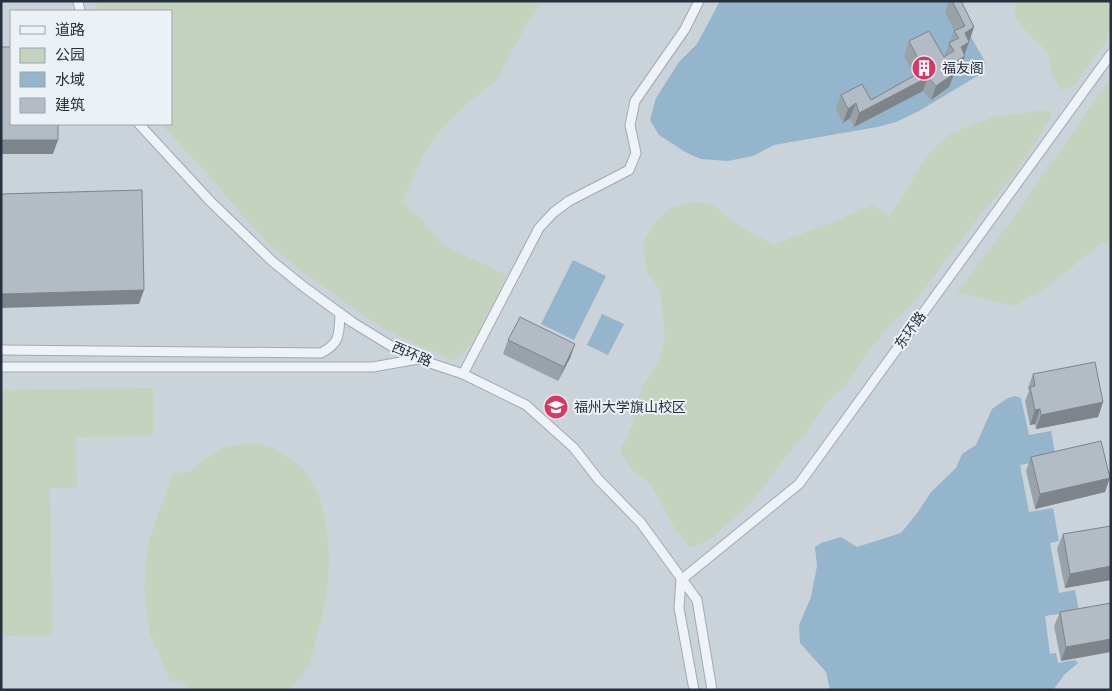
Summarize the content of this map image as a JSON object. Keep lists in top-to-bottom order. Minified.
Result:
{"streets":{"street":["东环路","西环路"]},"crossings":[["东环路","西环路"]],"places":{"building":["福友阁"],"school or university":["福州大学旗山校区"]},"legend":["道路","公园","水域","建筑"]}
